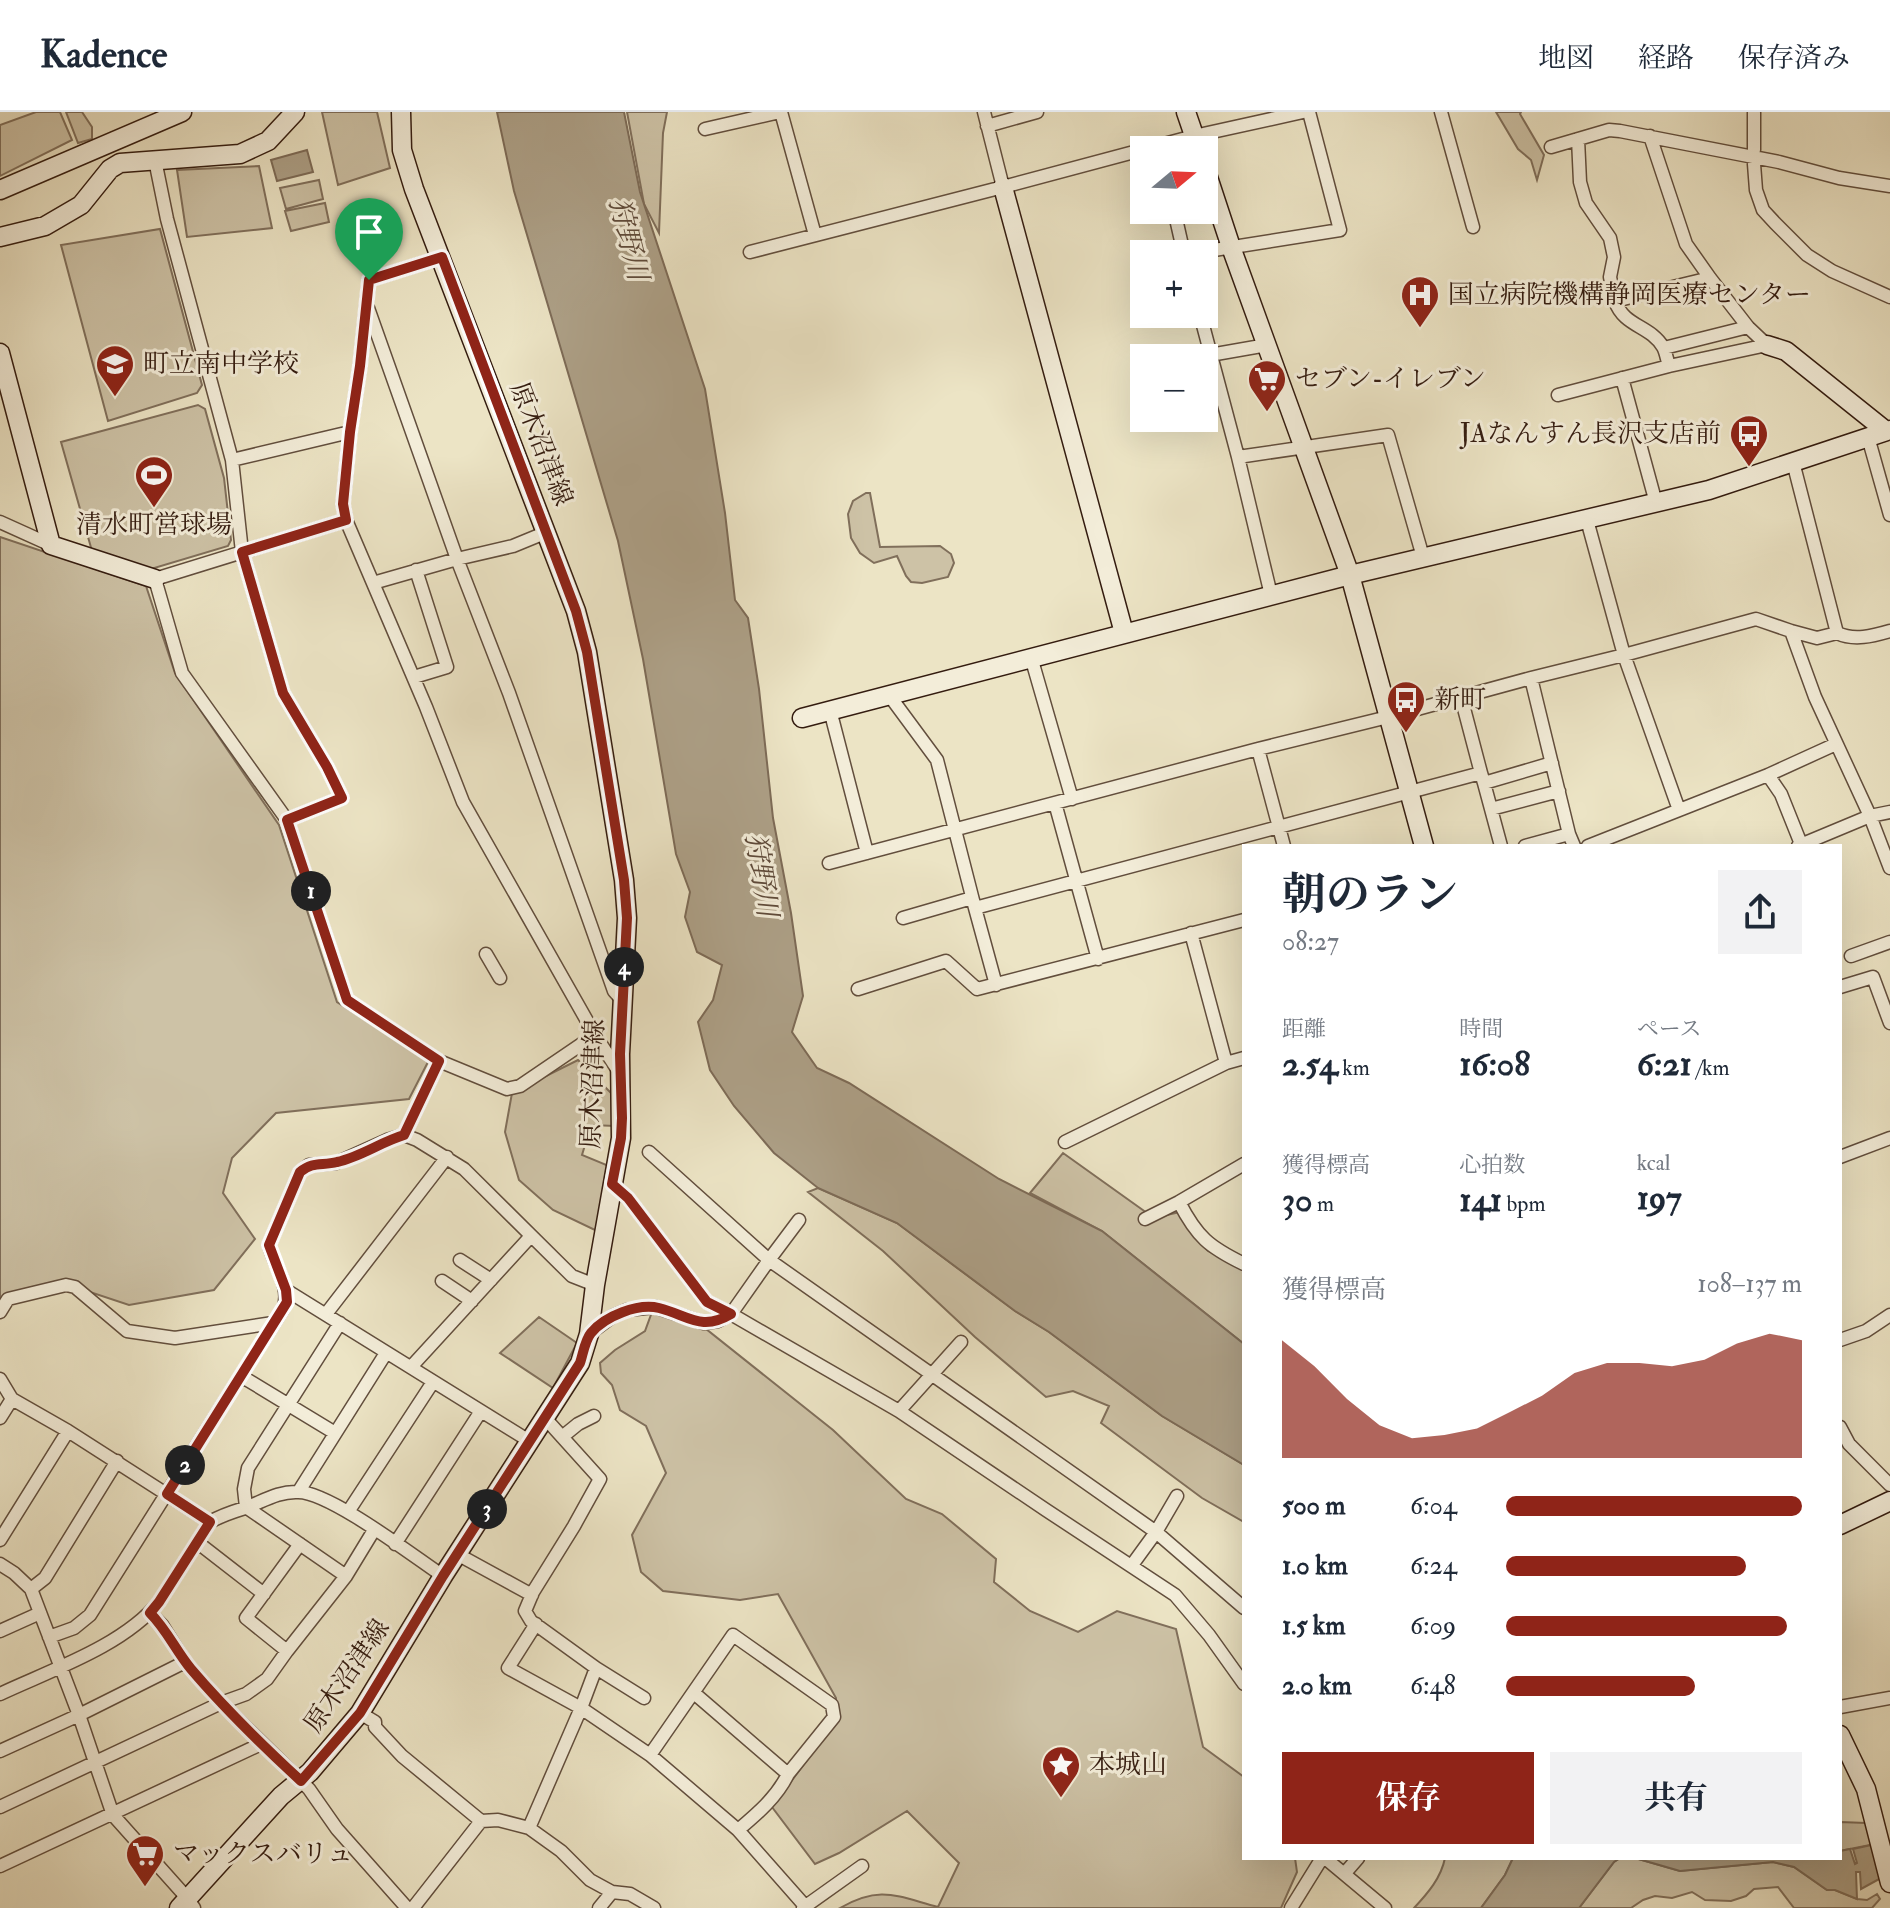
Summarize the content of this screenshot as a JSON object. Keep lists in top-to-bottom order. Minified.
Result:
{"streets":{"street":["原木沼津線"]},"water":["狩野川"],"places":{"hospital":["国立病院機構静岡医療センター"],"school or university":["町立南中学校"],"supermarket":["セブン-イレブン","マックスバリュ"],"bus stop":["JAなんすん長沢支店前","新町"],"sports":["清水町営球場"],"place":["本城山"]},"north":"right","page":{"header":"Kadence","nav":["地図","経路","保存済み"],"map_buttons":["+","−"],"heading":["朝のラン","08:27"],"pins":["1","4","2","3"],"stats":[["距離","2.54 km"],["時間","16:08"],["ペース","6:21 /km"],["獲得標高","30 m"],["心拍数","141 bpm"],["kcal","197"]],"chart":["獲得標高","108–137 m"],"list":[{"name":"500 m","note":"6:04"},{"name":"1.0 km","note":"6:24"},{"name":"1.5 km","note":"6:09"},{"name":"2.0 km","note":"6:48"}],"buttons":["保存","共有"]}}
